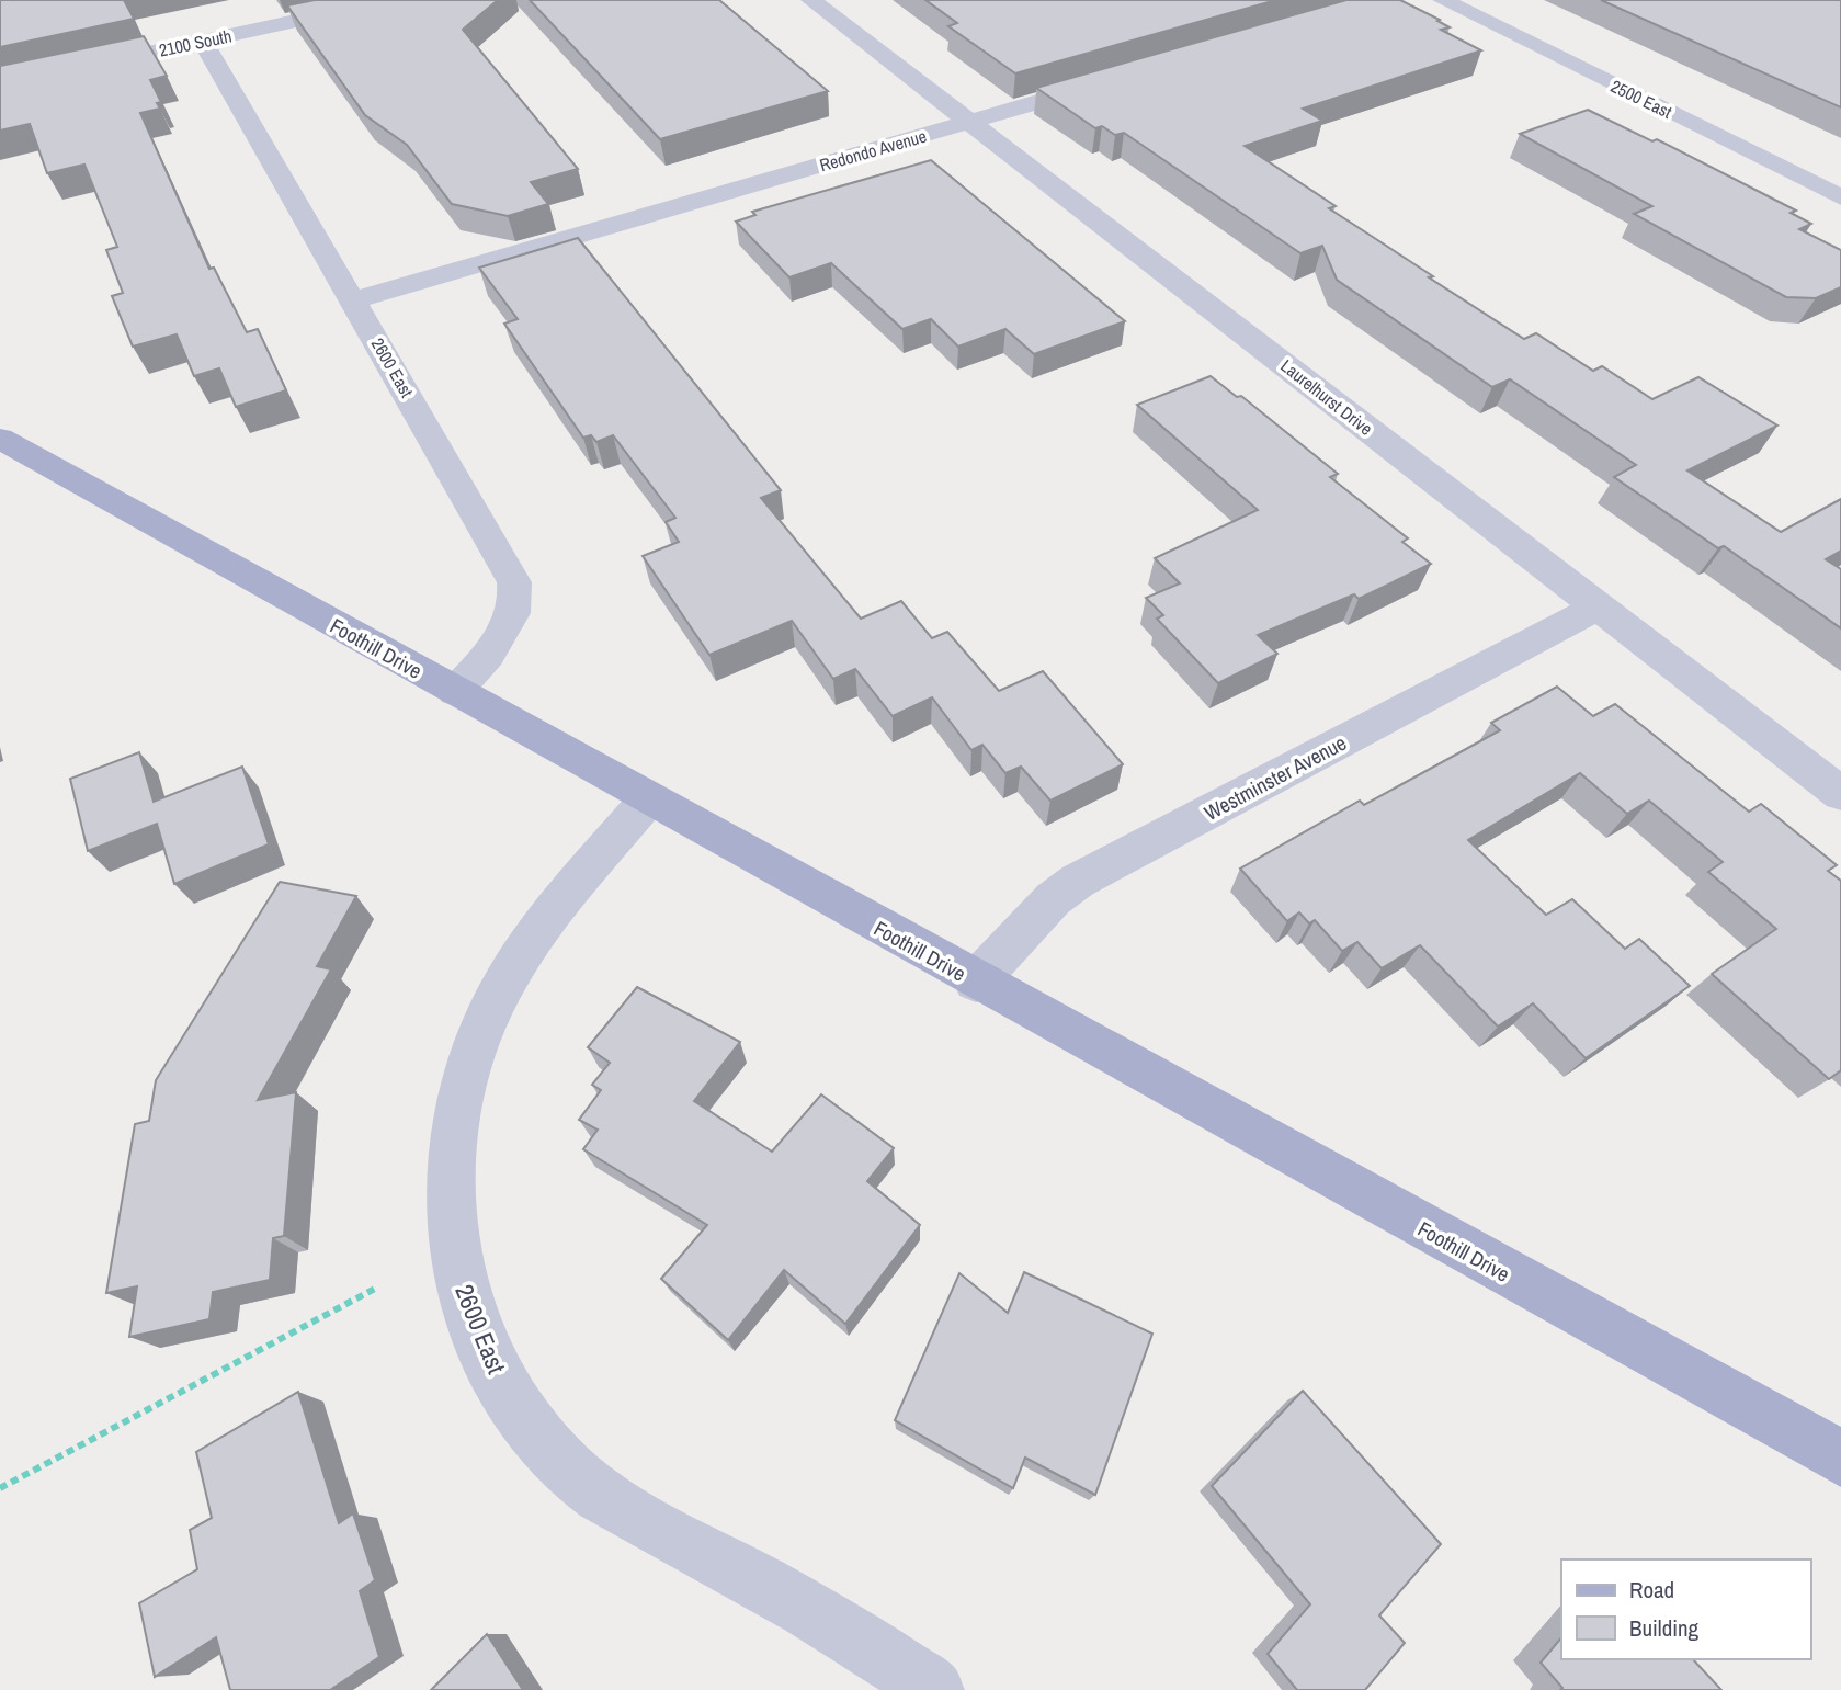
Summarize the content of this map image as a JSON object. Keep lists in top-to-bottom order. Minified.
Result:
{"streets":{"main road":["Foothill Drive"],"street":["2100 South","2500 East","Redondo Avenue","2600 East","Laurelhurst Drive","Westminster Avenue"]},"crossings":[["2100 South","2600 East"],["Redondo Avenue","2600 East"],["Redondo Avenue","Laurelhurst Drive"],["2600 East","Foothill Drive"],["Laurelhurst Drive","Westminster Avenue"],["Foothill Drive","Westminster Avenue"]],"legend":["Road","Building"]}
